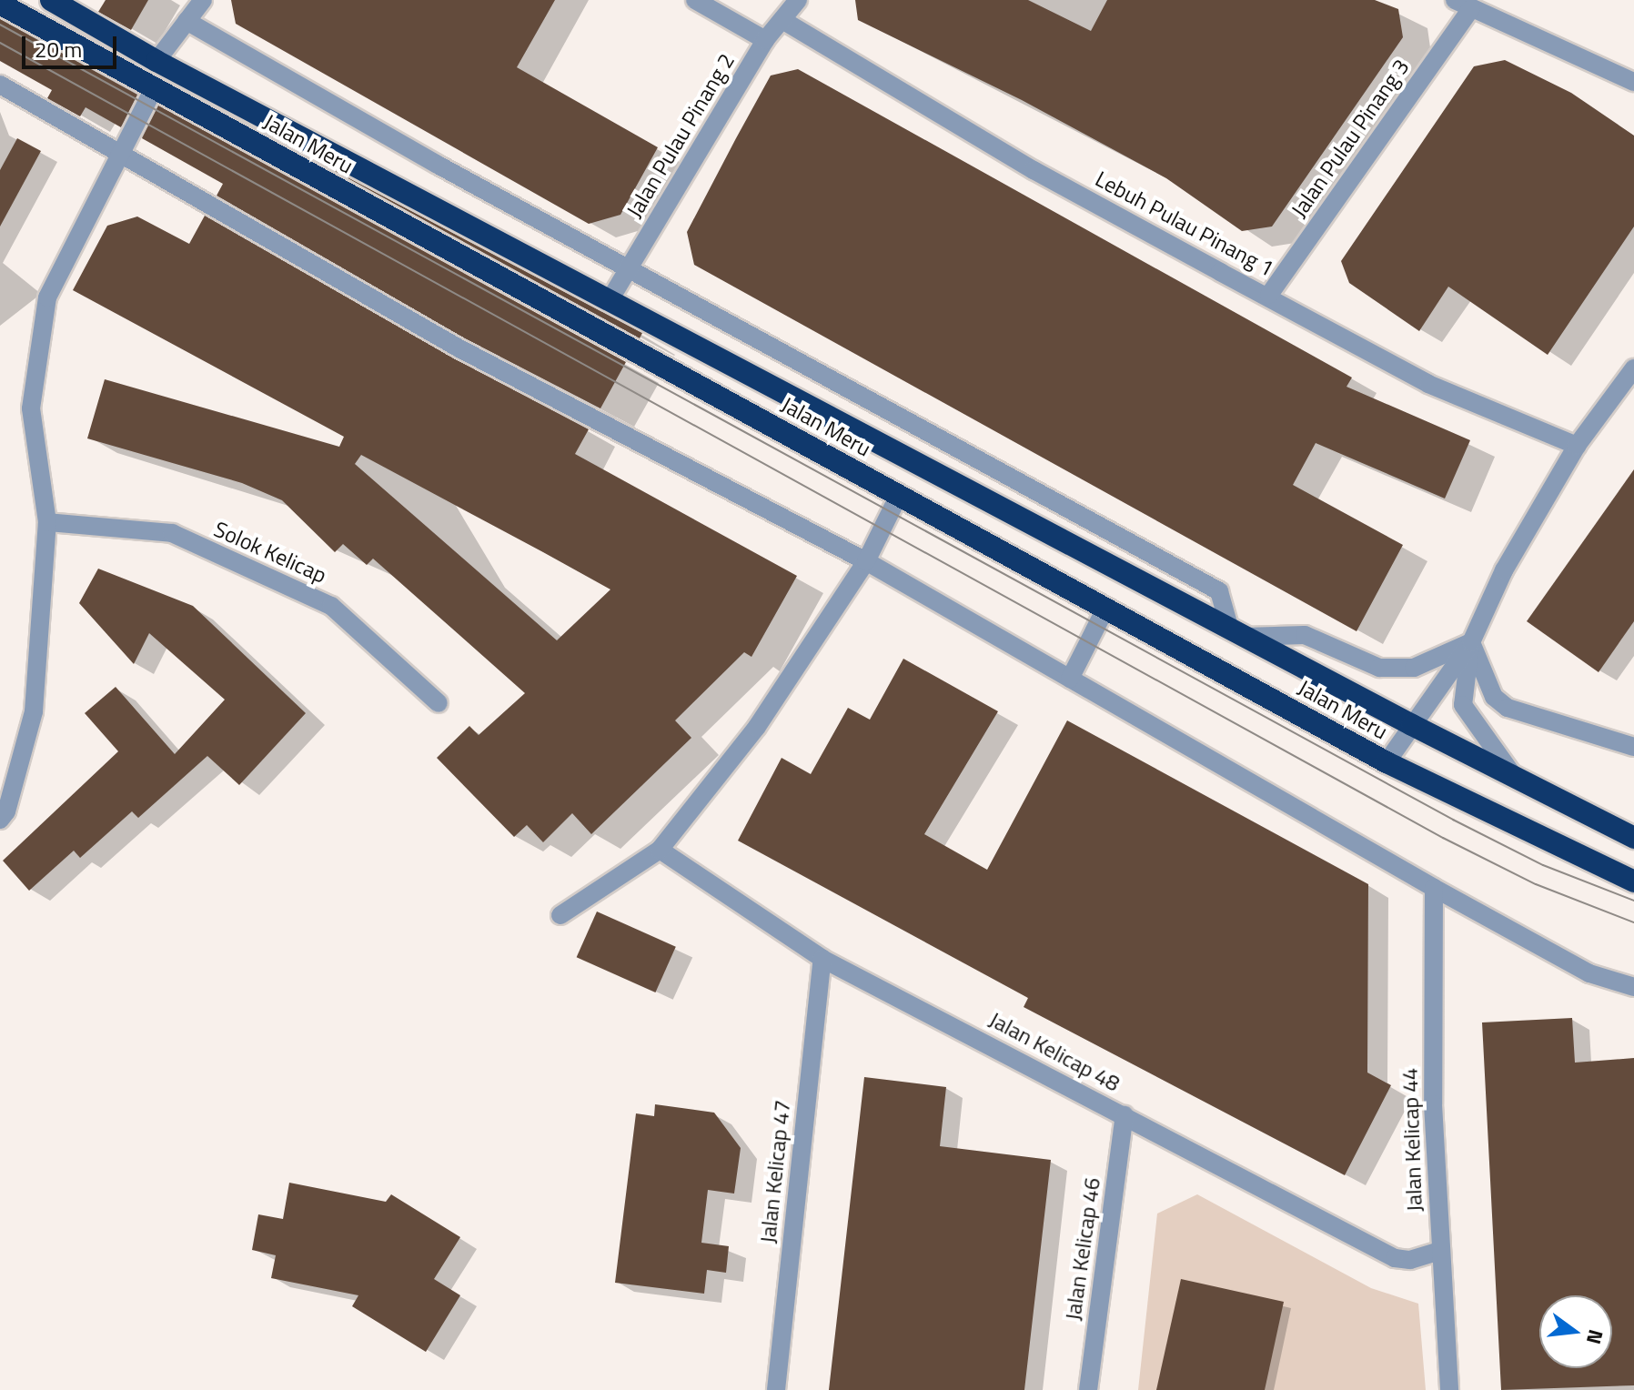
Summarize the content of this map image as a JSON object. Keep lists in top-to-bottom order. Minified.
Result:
{"streets":{"highway":["Jalan Meru"],"street":["Jalan Pulau Pinang 2","Jalan Pulau Pinang 3","Lebuh Pulau Pinang 1","Solok Kelicap","Jalan Kelicap 48","Jalan Kelicap 44","Jalan Kelicap 47","Jalan Kelicap 46"]},"crossings":[["Jalan Pulau Pinang 2","Jalan Meru"],["Jalan Pulau Pinang 2","Lebuh Pulau Pinang 1"],["Jalan Pulau Pinang 3","Lebuh Pulau Pinang 1"],["Jalan Kelicap 48","Jalan Kelicap 44"],["Jalan Kelicap 48","Jalan Kelicap 47"],["Jalan Kelicap 48","Jalan Kelicap 46"]],"scale_bar":"20 m","north":"right"}
